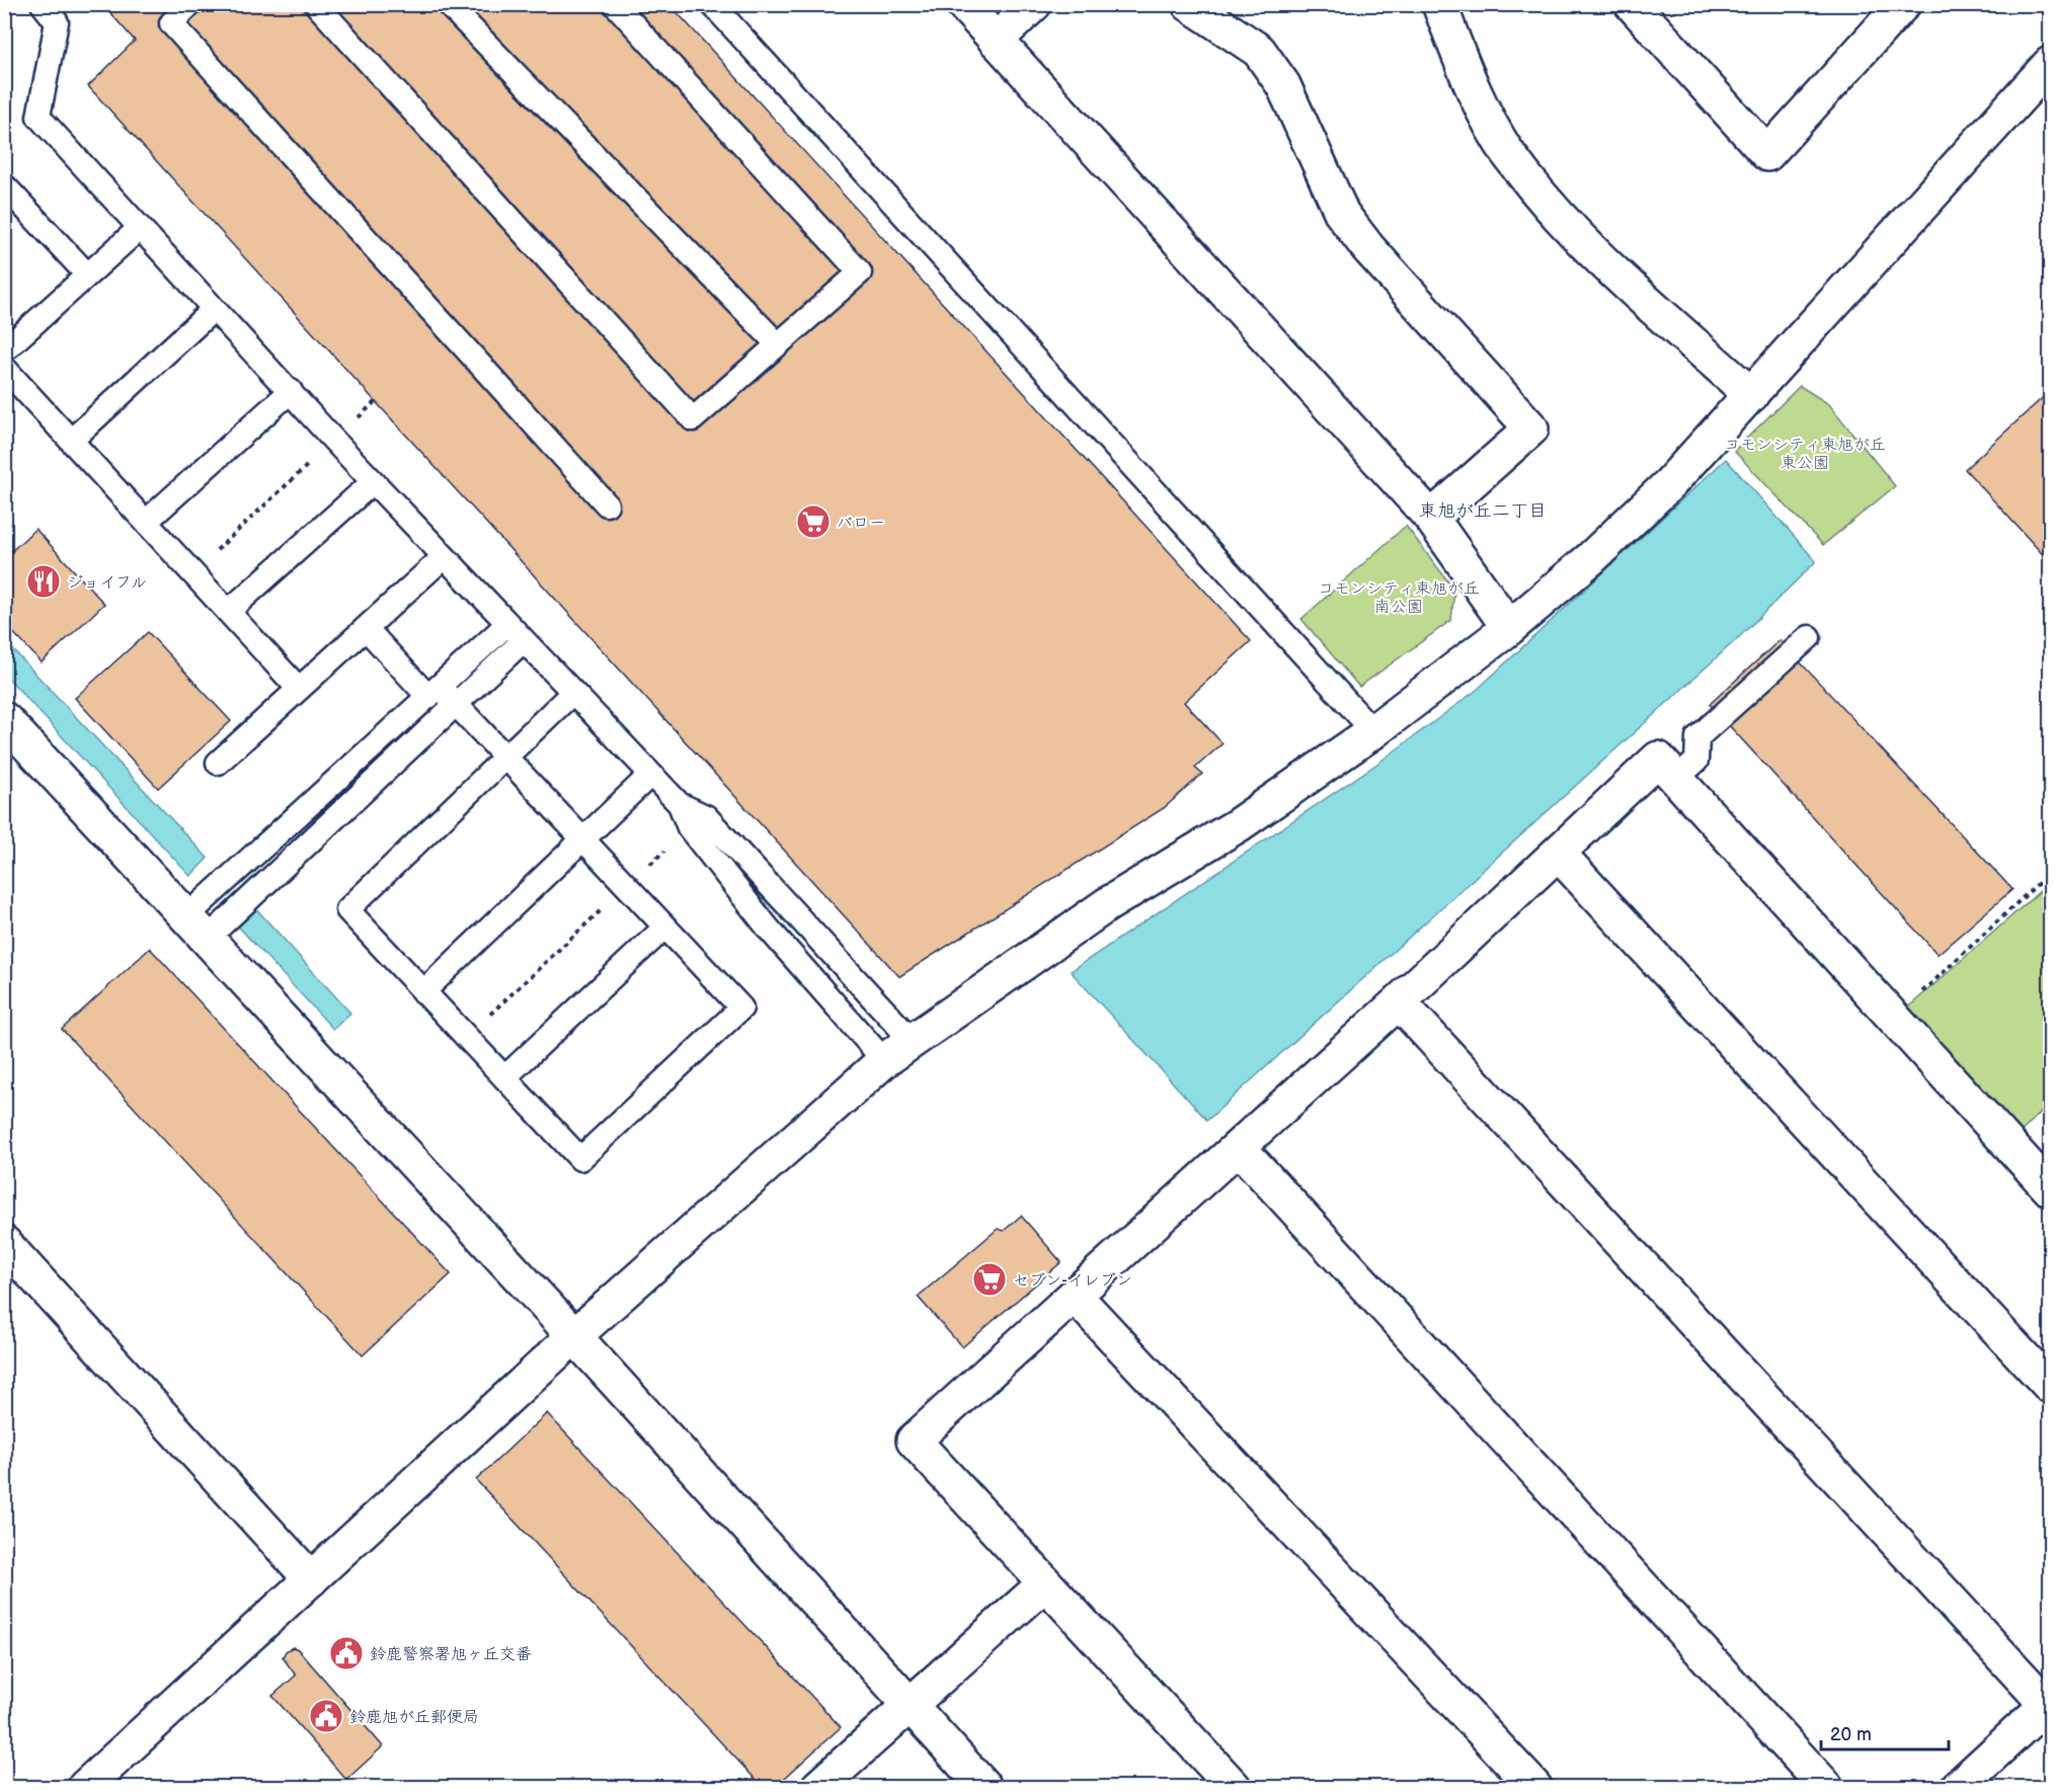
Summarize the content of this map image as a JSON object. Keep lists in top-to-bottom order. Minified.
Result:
{"districts":["東旭が丘二丁目"],"parks":["コモンシティ東旭が丘 東公園","コモンシティ東旭が丘 南公園"],"places":{"supermarket":["バロー","セブン-イレブン"],"restaurant":["ジョイフル"],"public building":["鈴鹿警察署旭ヶ丘交番","鈴鹿旭が丘郵便局"]},"scale_bar":"20 m"}
